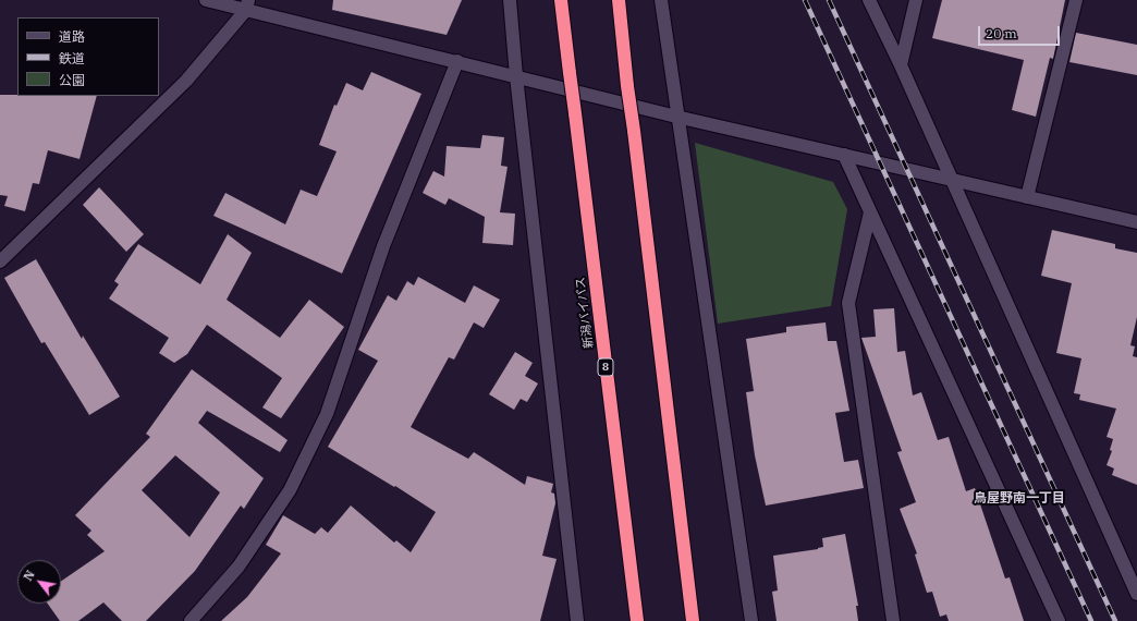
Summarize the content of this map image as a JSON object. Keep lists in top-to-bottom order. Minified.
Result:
{"streets":{"highway":["新潟バイパス","8"]},"districts":["鳥屋野南一丁目"],"legend":["道路","鉄道","公園"],"scale_bar":"20 m","north":"top left"}
